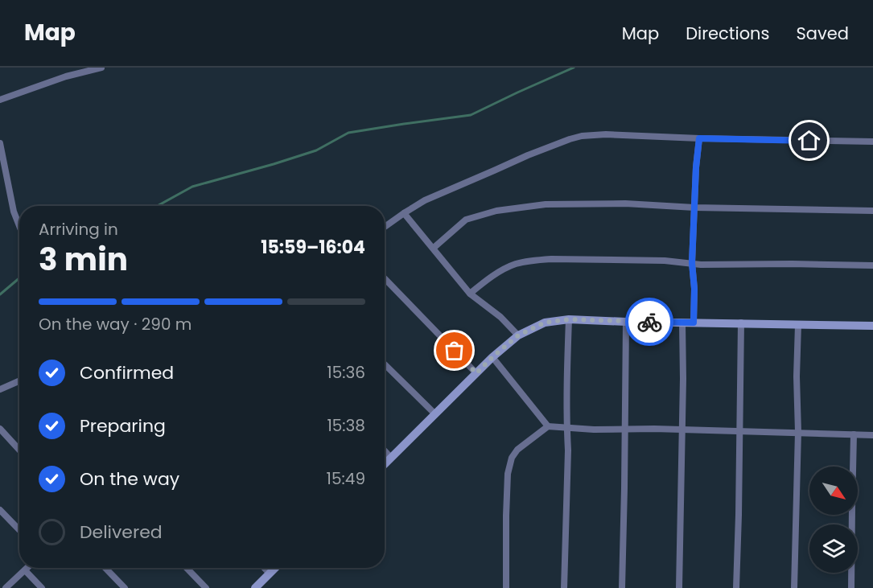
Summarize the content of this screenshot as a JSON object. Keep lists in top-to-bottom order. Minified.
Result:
{"north":"bottom right","page":{"header":"Map","nav":["Map","Directions","Saved"],"heading":["3 min","Arriving in","15:59–16:04"],"bar":"On the way · 290 m","list":[["Confirmed","15:36"],["Preparing","15:38"],["On the way","15:49"],"Delivered"]}}
